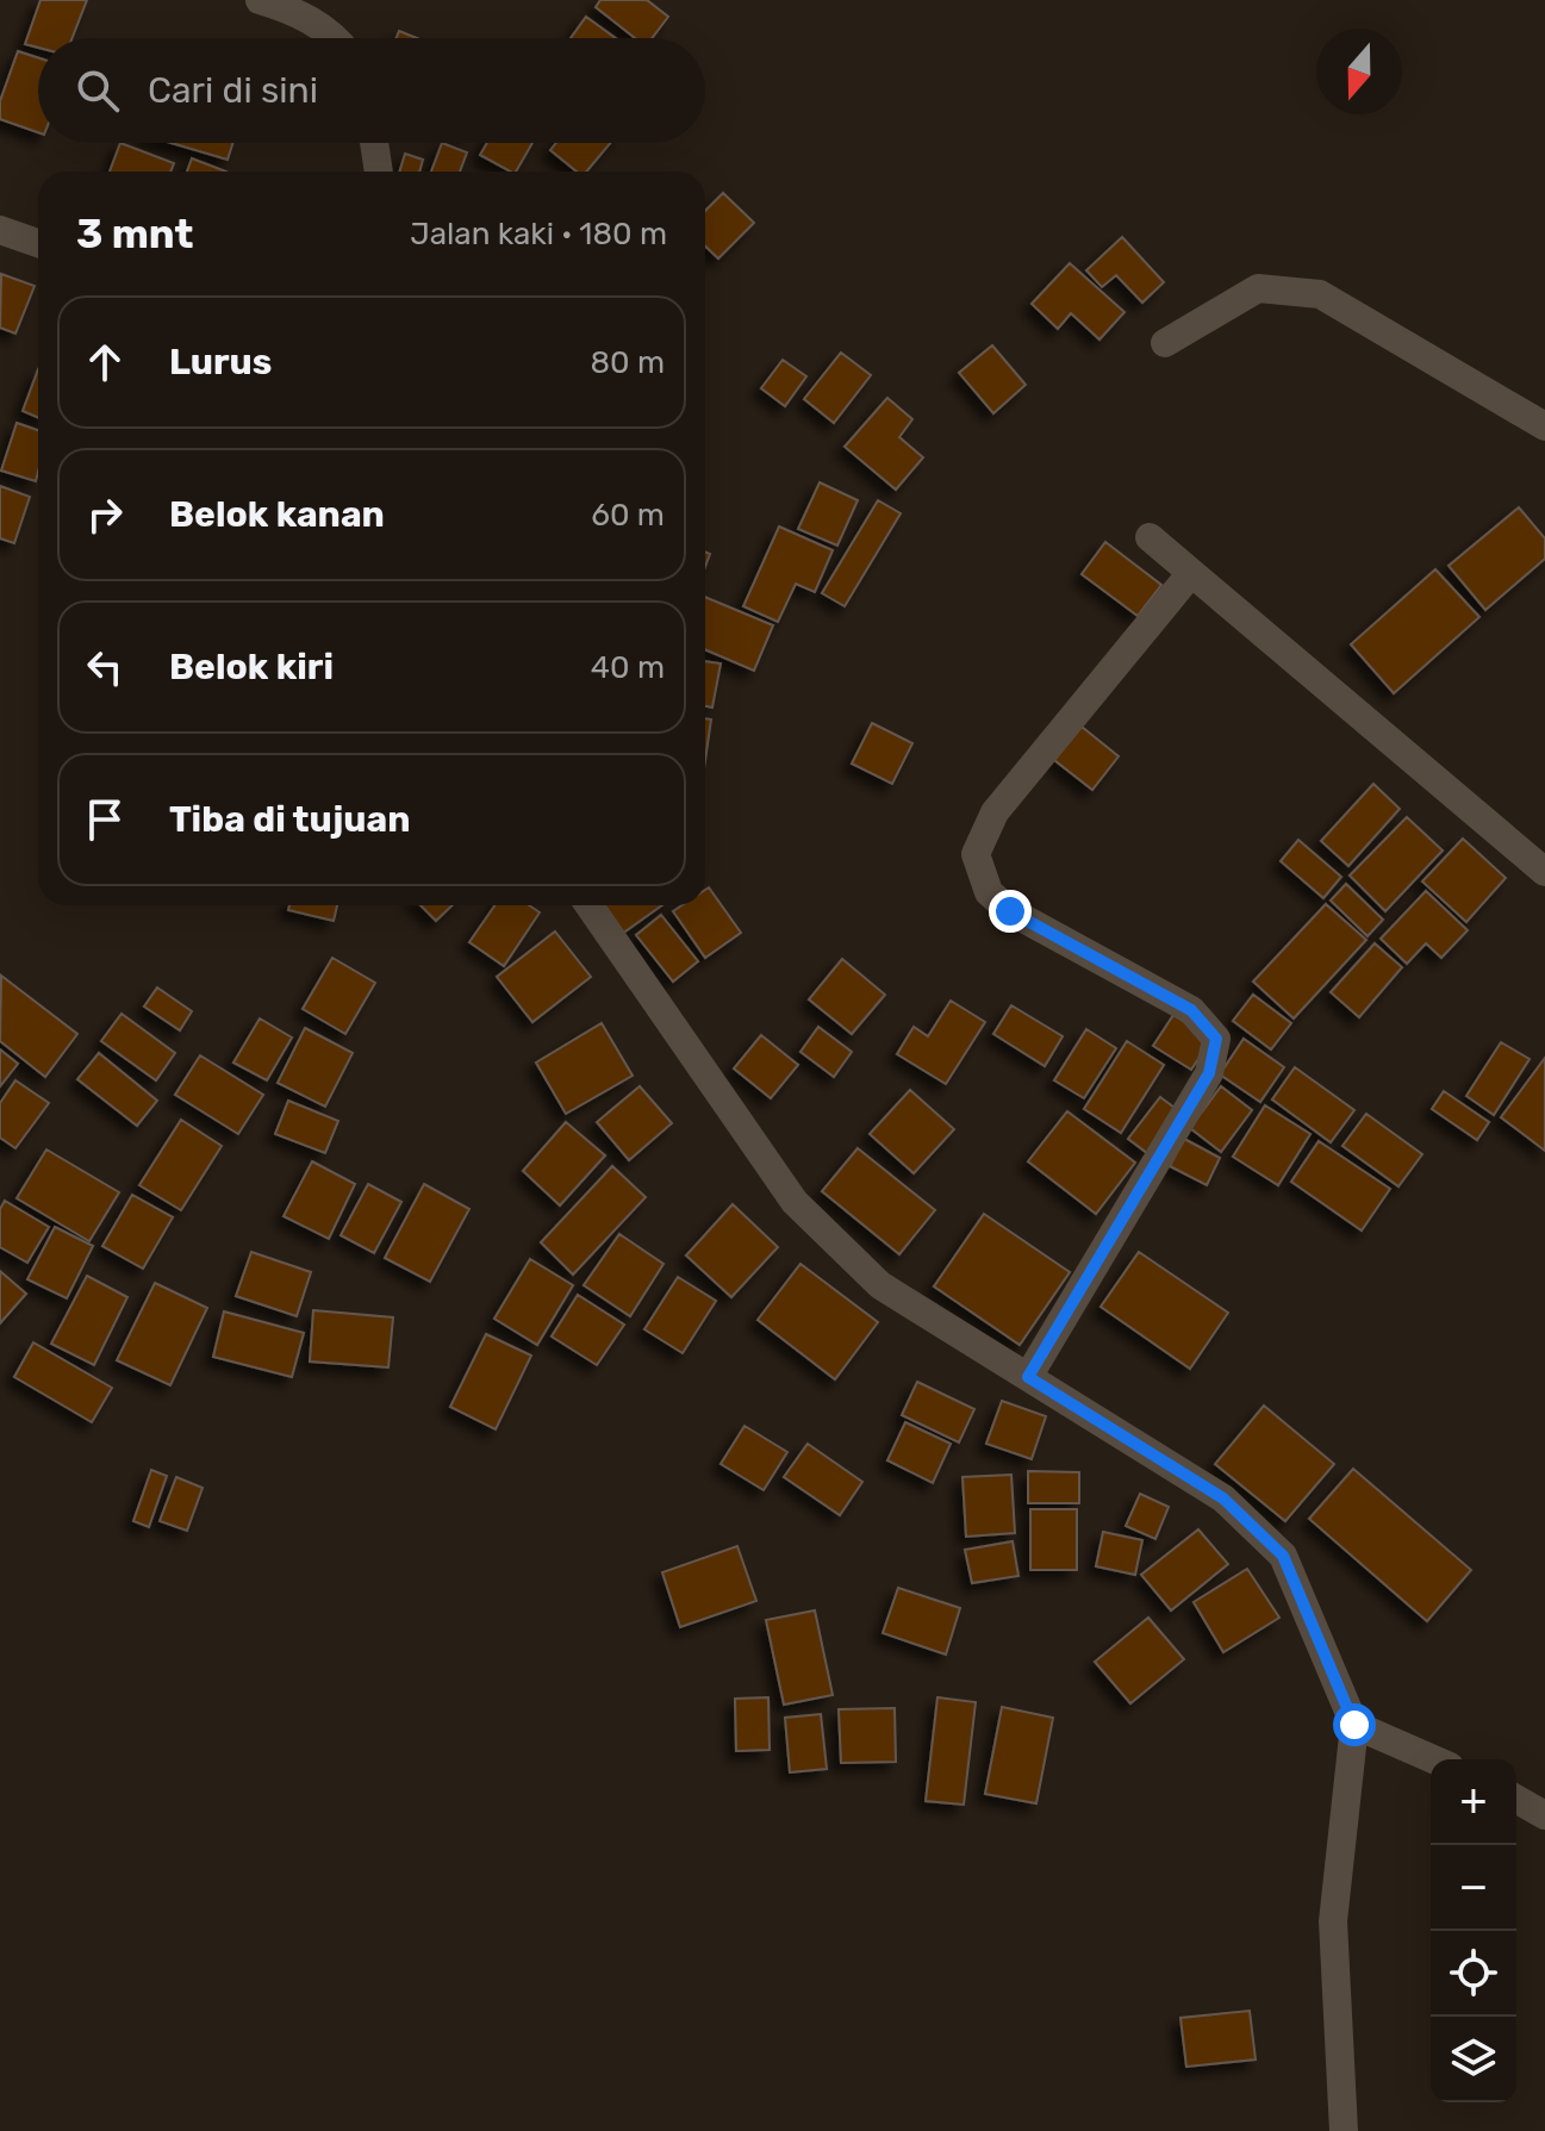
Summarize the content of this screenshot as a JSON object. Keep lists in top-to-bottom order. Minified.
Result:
{"north":"bottom","page":{"search":"Cari di sini","heading":["3 mnt","Jalan kaki · 180 m"],"list":[["Lurus","80 m"],["Belok kanan","60 m"],["Belok kiri","40 m"],"Tiba di tujuan"],"map_buttons":["+","−"]}}
